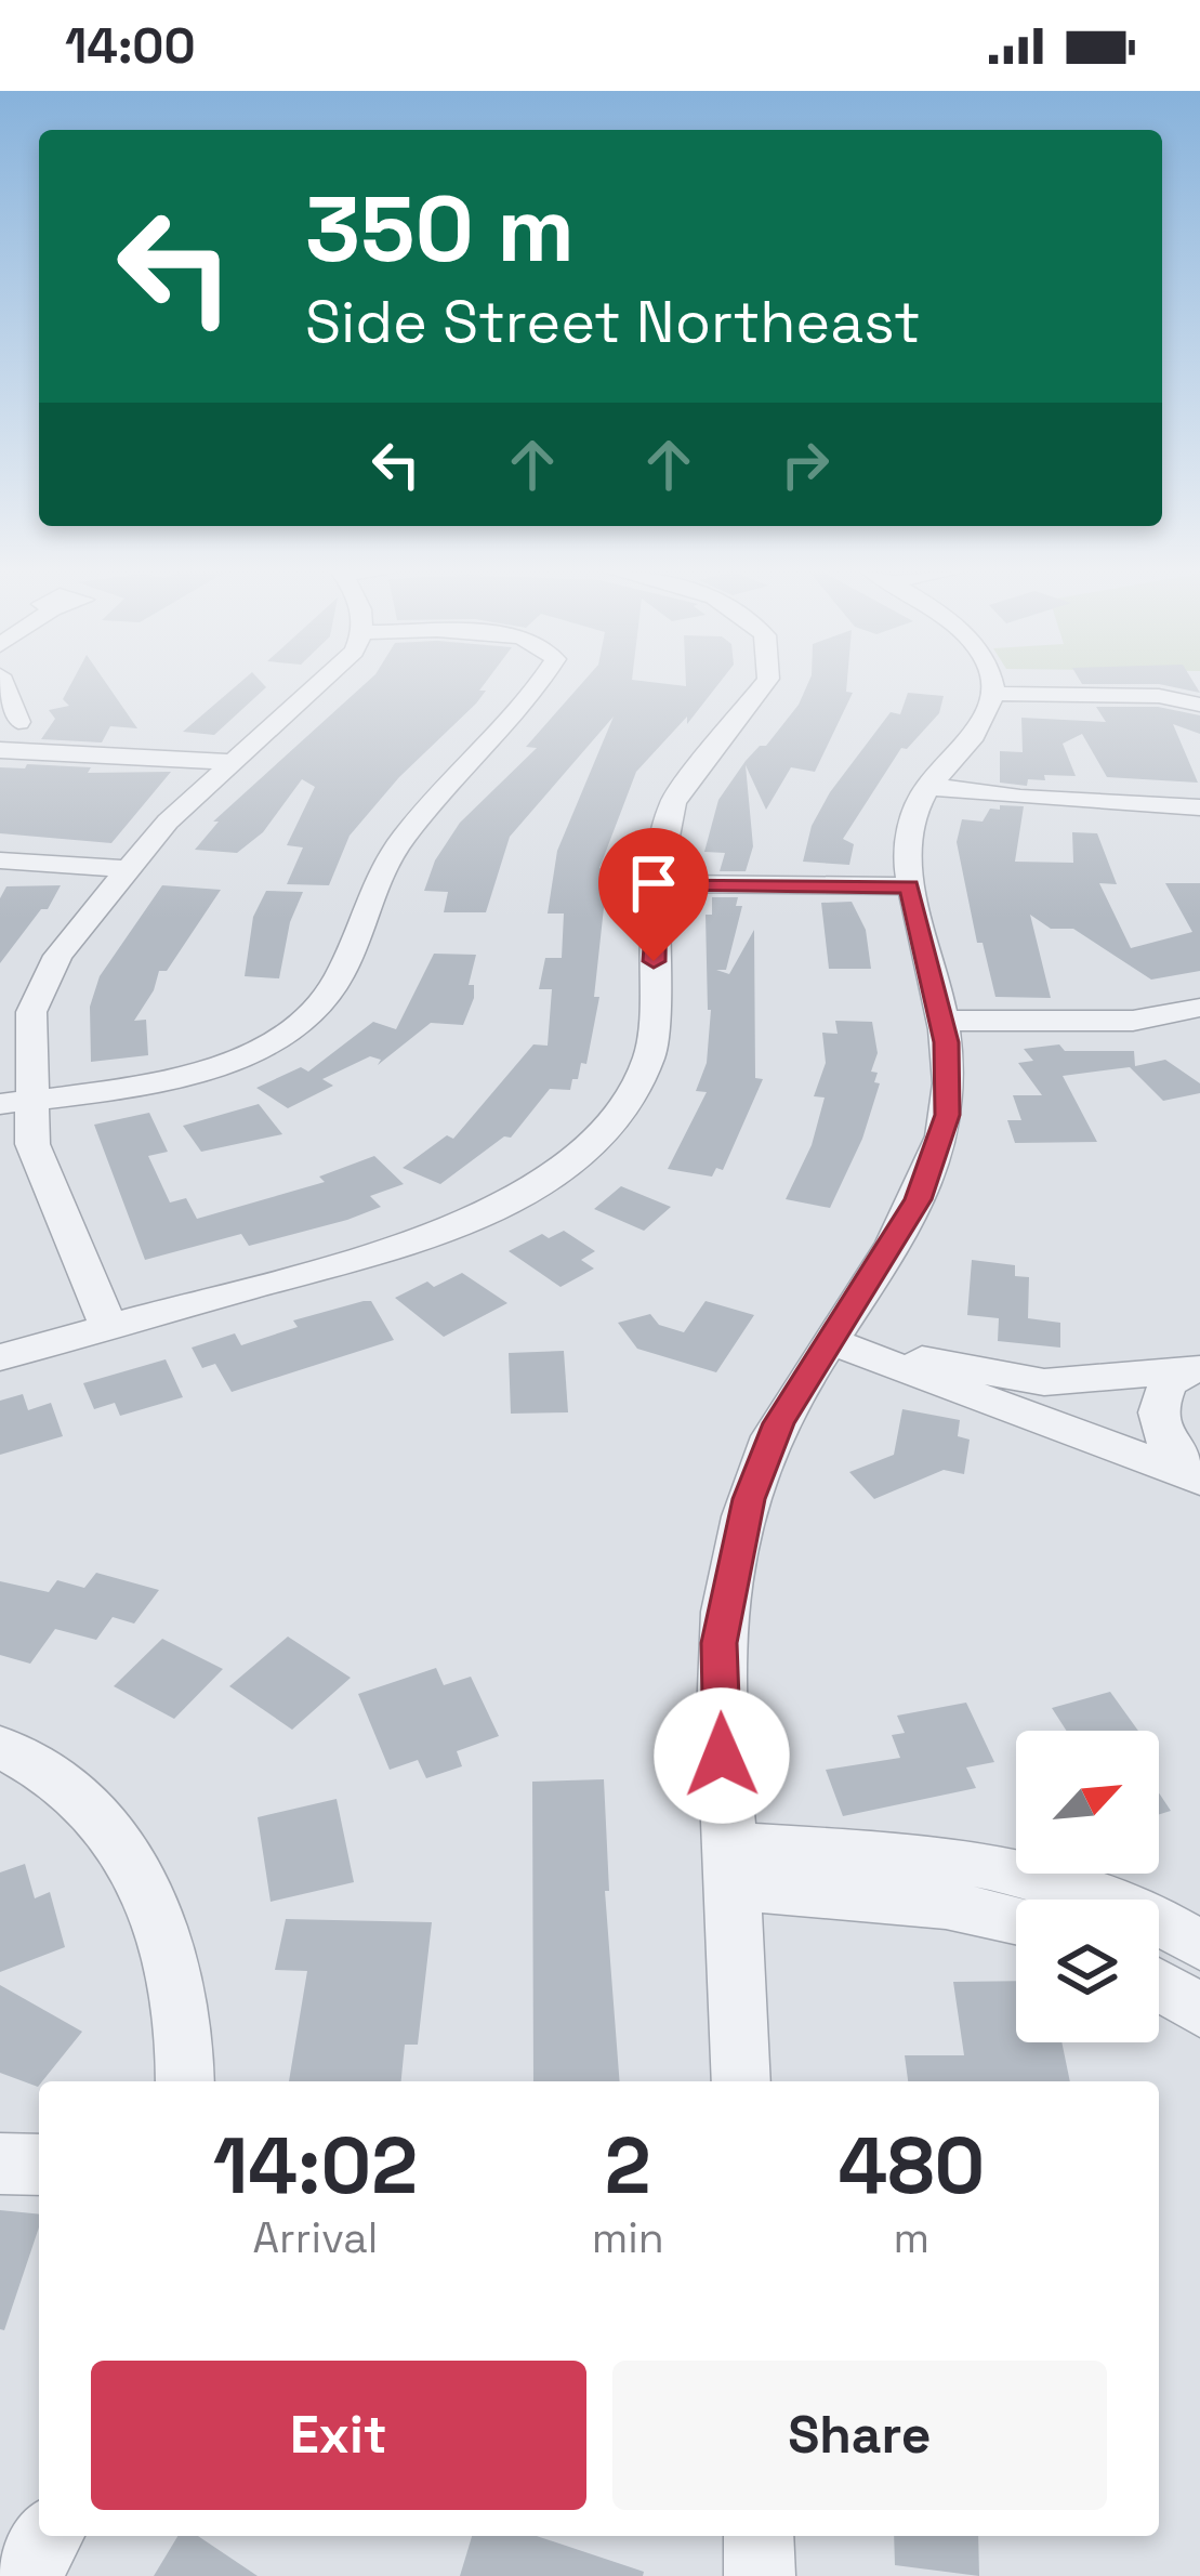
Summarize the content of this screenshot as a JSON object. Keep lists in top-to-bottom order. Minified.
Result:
{"north":"top right","page":{"status":"14:00","turn":["350 m","Side Street Northeast"],"eta":["14:02","Arrival","2","min","480","m"],"buttons":["Exit","Share"]}}
